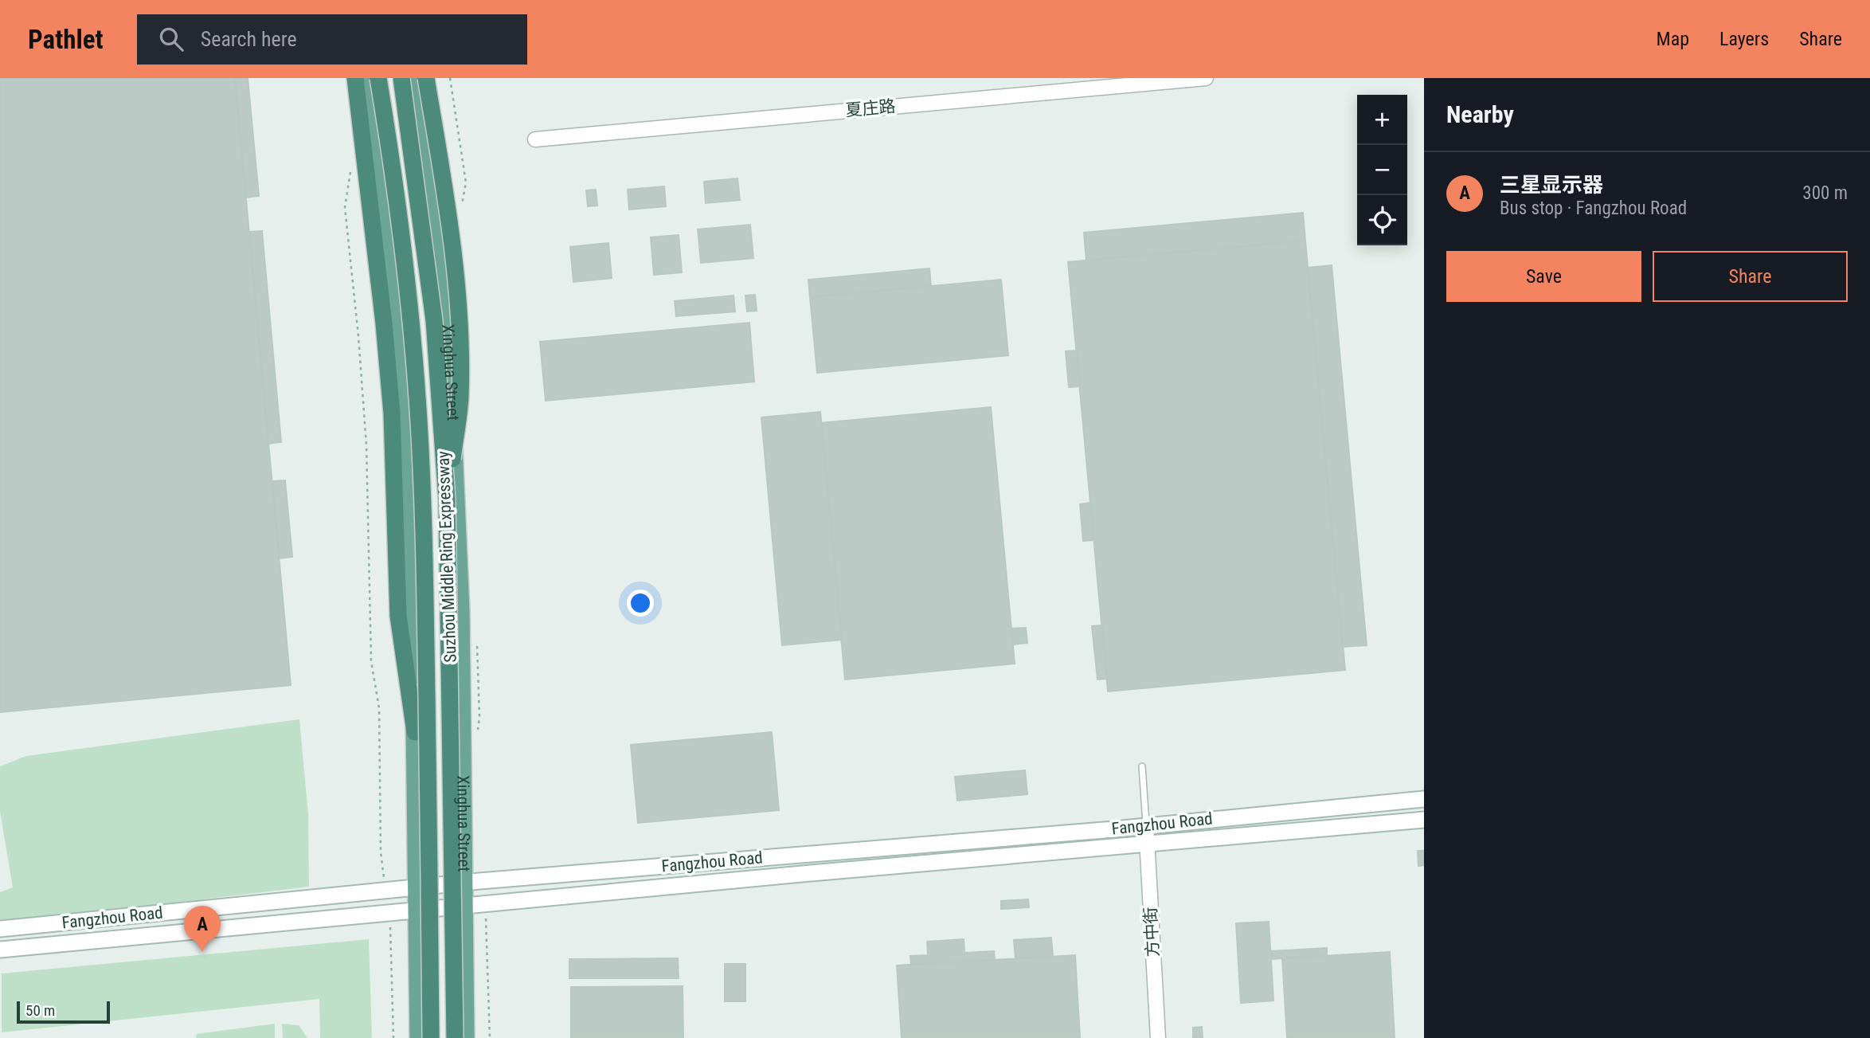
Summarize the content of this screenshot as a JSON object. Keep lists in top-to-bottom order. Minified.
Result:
{"streets":{"highway":["Suzhou Middle Ring Expressway"],"main road":["Xinghua Street","Fangzhou Road"],"street":["夏庄路","方中街"]},"crossings":[["Xinghua Street","Fangzhou Road"],["Fangzhou Road","方中街"]],"scale_bar":"50 m","page":{"header":"Pathlet","search":"Search here","nav":["Map","Layers","Share"],"heading":"Nearby","map_buttons":["+","−"],"list":[{"mark":"A","name":"三星显示器","note":"Bus stop · Fangzhou Road","value":"300 m"}],"buttons":["Save","Share"],"pins":"A","scale":"50 m"}}
